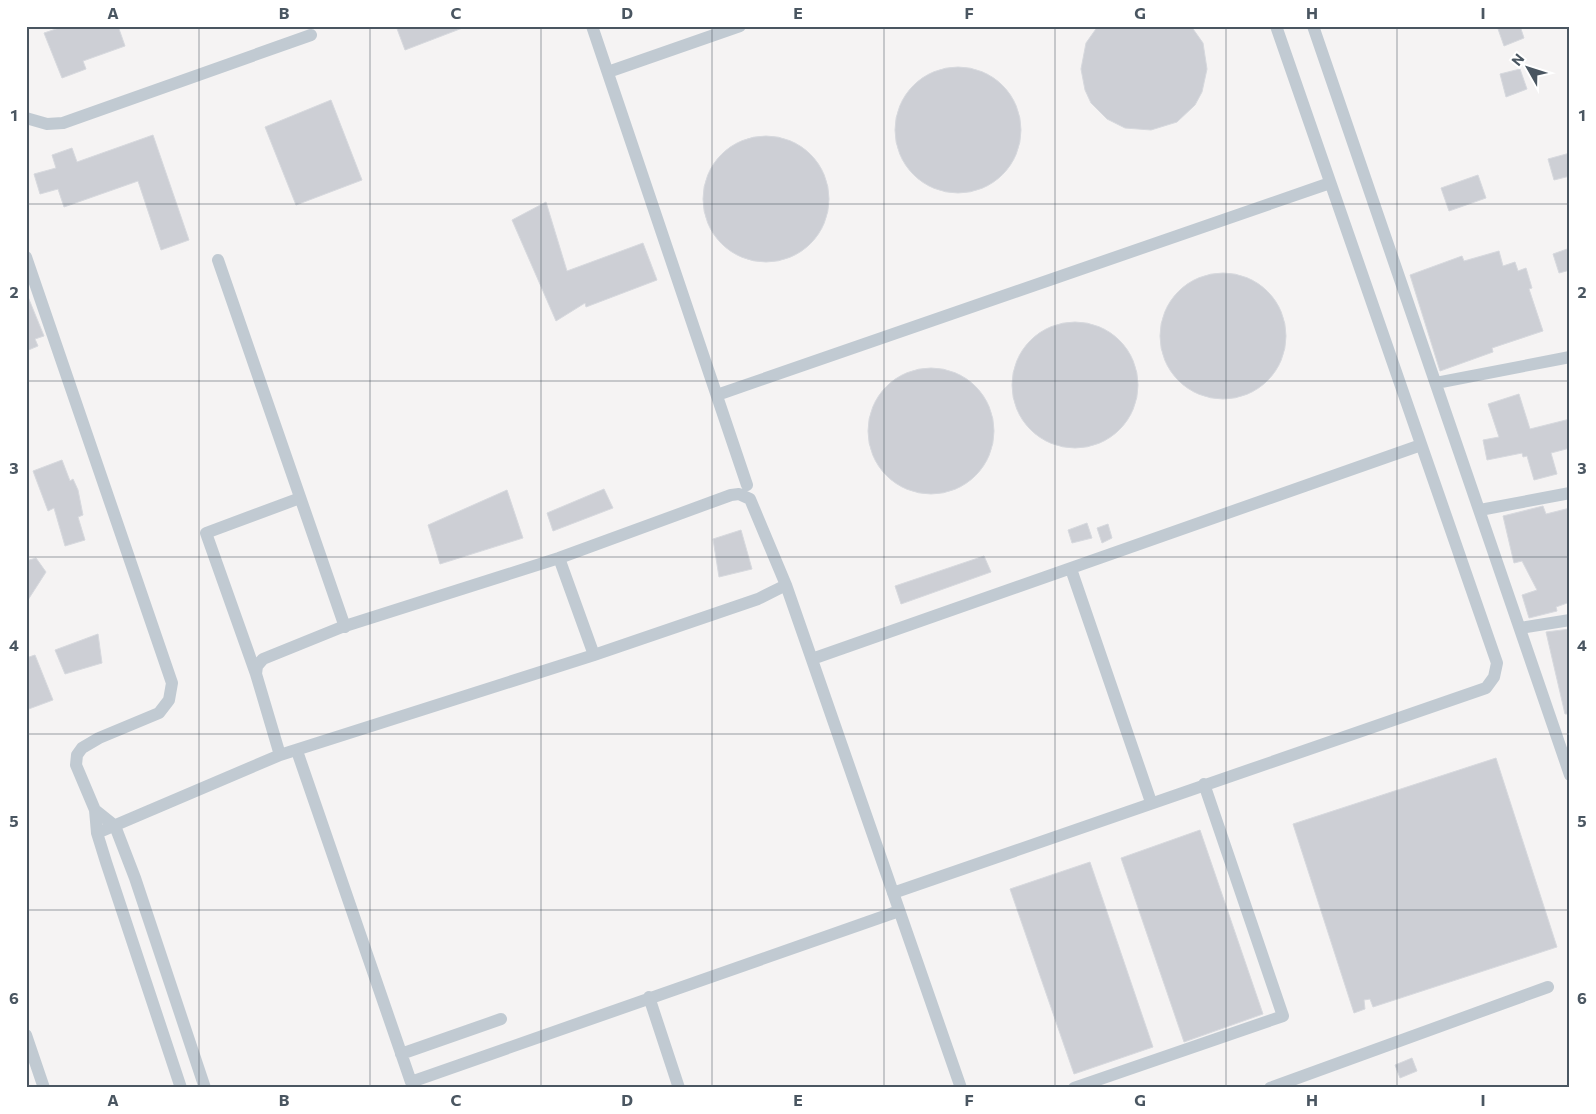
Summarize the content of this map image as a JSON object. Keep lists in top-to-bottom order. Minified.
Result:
{"north":"top left","grid":{"columns":["A","B","C","D","E","F","G","H","I"],"rows":["1","2","3","4","5","6"]}}
